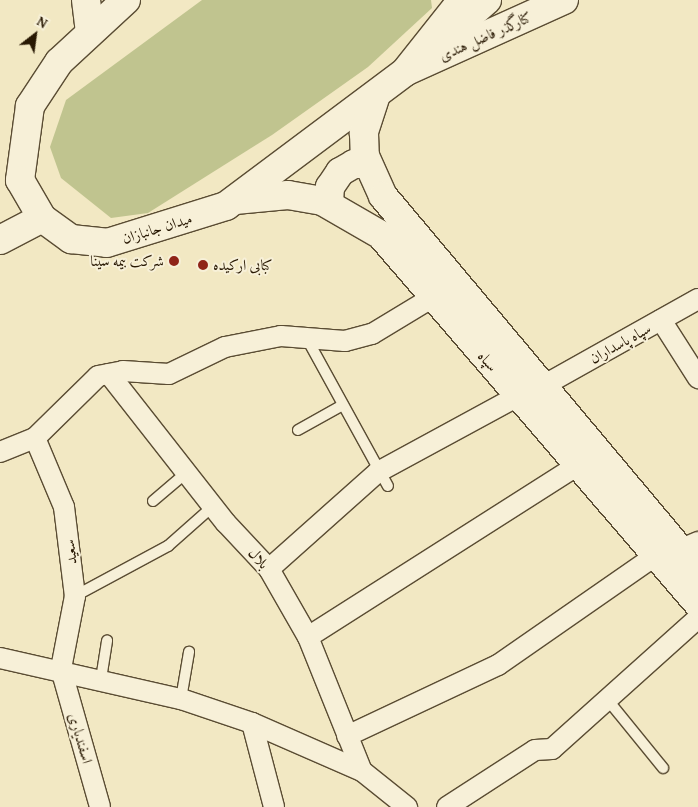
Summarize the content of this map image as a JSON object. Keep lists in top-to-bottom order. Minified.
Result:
{"streets":{"main road":["کنارگذر فاضل هندی","میدان جانبازان","سپاه"],"street":["سپاه پاسداران","سعید","بلال","اسفندیاری"]},"crossings":[["کنارگذر فاضل هندی","میدان جانبازان"],["میدان جانبازان","سپاه"],["سپاه پاسداران","سپاه"],["سپاه پاسداران","بلال"],["سعید","بلال"],["سعید","اسفندیاری"],["بلال","اسفندیاری"]],"places":["شرکت بیمه سینا","کبابی ارکیده"],"north":"top right"}
